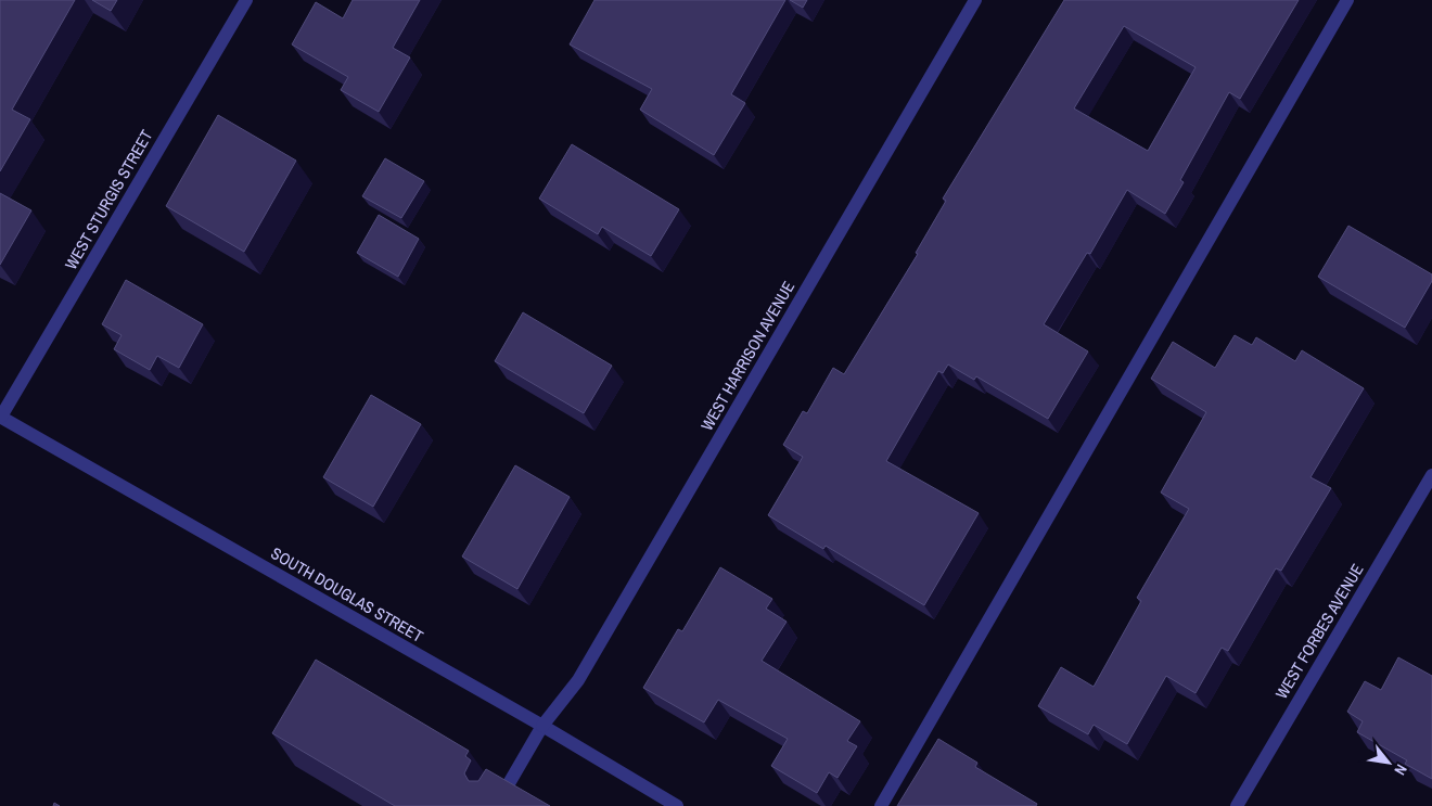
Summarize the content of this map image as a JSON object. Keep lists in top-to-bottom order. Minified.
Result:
{"streets":{"street":["WEST STURGIS STREET","WEST HARRISON AVENUE","SOUTH DOUGLAS STREET","WEST FORBES AVENUE"]},"crossings":[["WEST STURGIS STREET","SOUTH DOUGLAS STREET"],["WEST HARRISON AVENUE","SOUTH DOUGLAS STREET"]],"north":"bottom right"}
